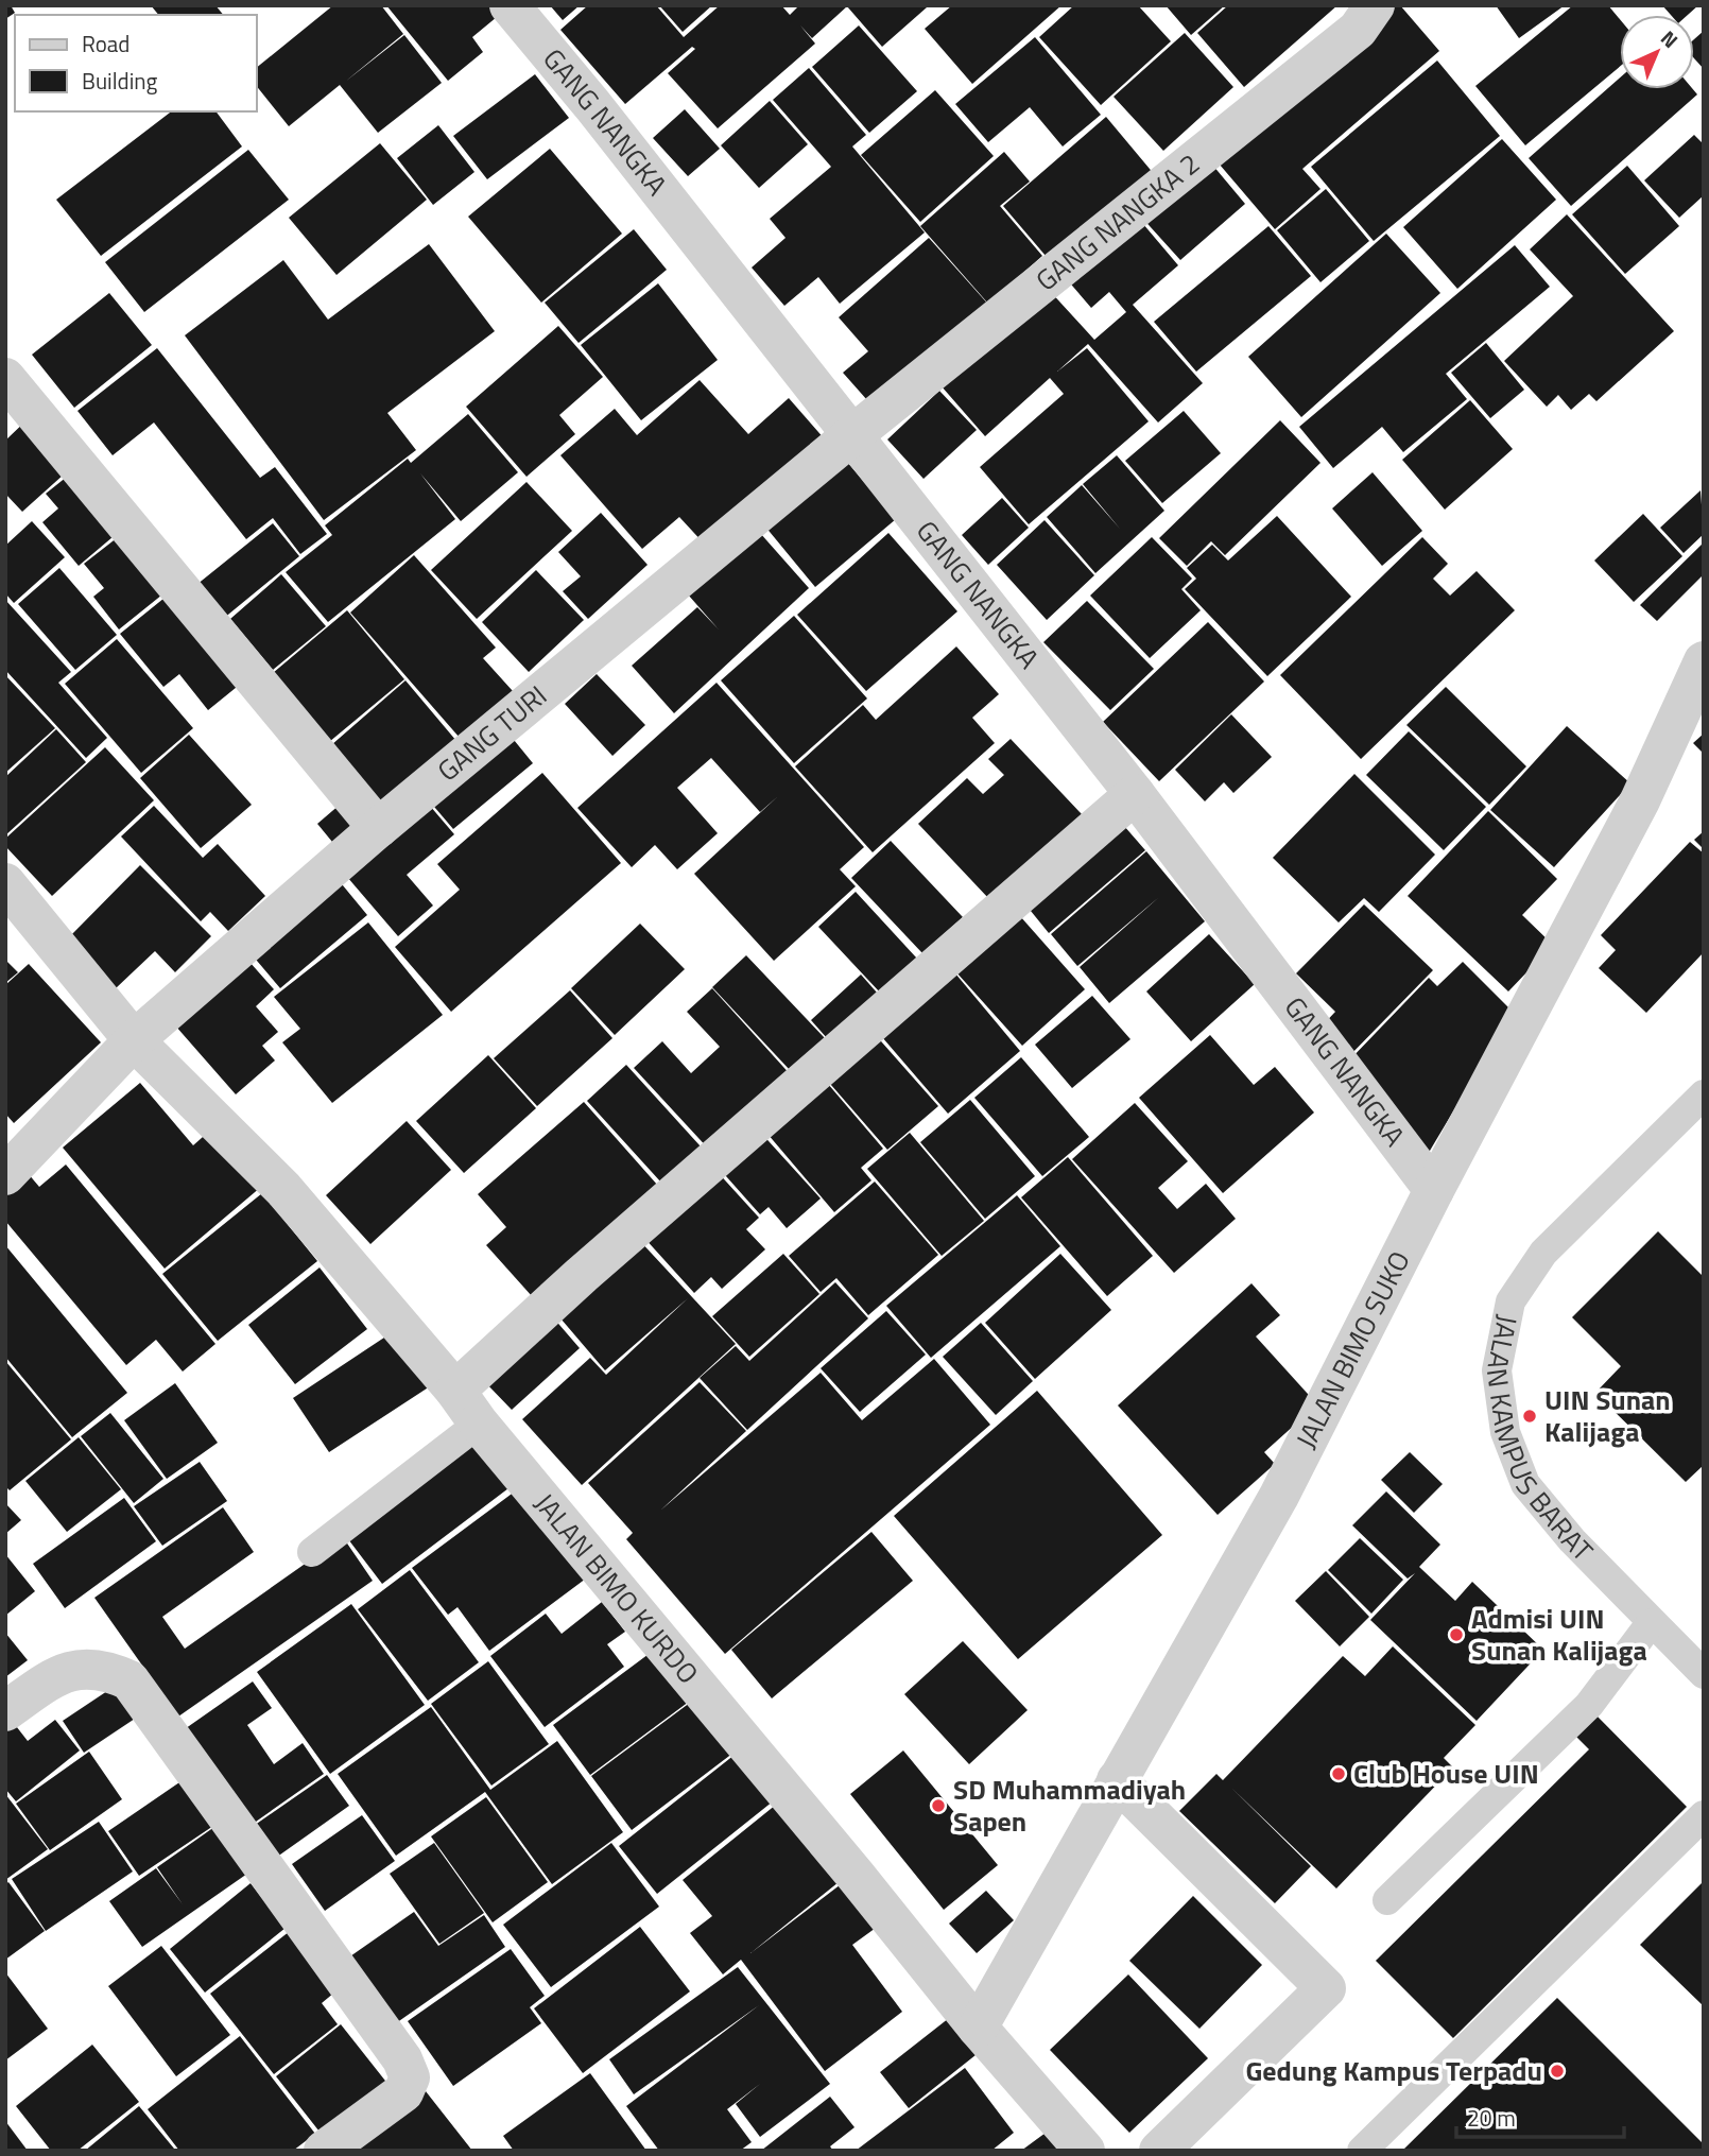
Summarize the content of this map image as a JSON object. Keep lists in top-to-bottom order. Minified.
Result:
{"streets":{"street":["GANG NANGKA","GANG NANGKA 2","GANG TURI","JALAN BIMO SUKO","JALAN BIMO KURDO"],"lane":["JALAN KAMPUS BARAT"]},"crossings":[["GANG NANGKA","GANG NANGKA 2"],["GANG NANGKA","GANG TURI"],["GANG NANGKA","JALAN BIMO SUKO"],["GANG NANGKA 2","GANG TURI"],["GANG TURI","JALAN BIMO KURDO"],["JALAN BIMO SUKO","JALAN BIMO KURDO"]],"places":["UIN Sunan Kalijaga","Admisi UIN Sunan Kalijaga","Club House UIN","SD Muhammadiyah Sapen","Gedung Kampus Terpadu"],"legend":["Road","Building"],"scale_bar":"20 m","north":"top right"}
